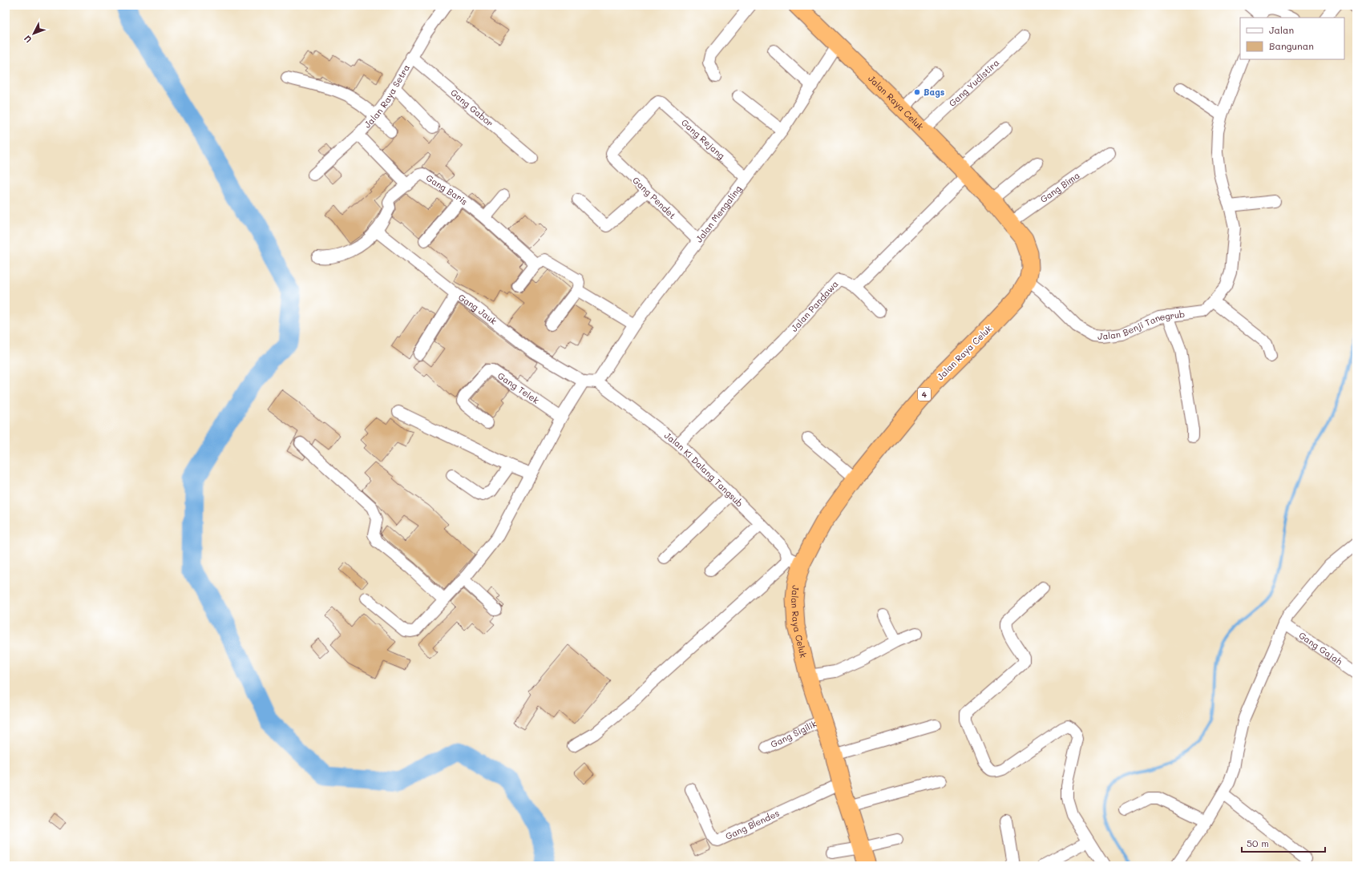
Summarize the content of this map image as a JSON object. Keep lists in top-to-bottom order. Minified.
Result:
{"streets":{"highway":["Jalan Raya Celuk","4"],"street":["Gang Yudistira","Jalan Raya Setra","Gang Gabor","Gang Rejang","Gang Bima","Gang Baris","Gang Pendet","Jalan Mengaling","Jalan Pandawa","Gang Jauk","Jalan Benji Tanegrub","Gang Telek","Jalan Ki Dalang Tangsub","Gang Gajah","Gang Sigilik","Gang Blendes"]},"crossings":[["Gang Yudistira","Jalan Raya Celuk"],["Jalan Raya Setra","Gang Gabor"],["Jalan Raya Celuk","Gang Bima"],["Jalan Raya Celuk","Jalan Mengaling"],["Jalan Raya Celuk","Jalan Benji Tanegrub"],["Jalan Raya Celuk","Jalan Ki Dalang Tangsub"],["Jalan Raya Celuk","Gang Sigilik"],["Jalan Raya Celuk","Gang Blendes"],["Gang Rejang","Gang Pendet"],["Gang Rejang","Jalan Mengaling"],["Gang Baris","Gang Jauk"],["Gang Pendet","Jalan Mengaling"],["Jalan Mengaling","Jalan Ki Dalang Tangsub"],["Jalan Pandawa","Jalan Ki Dalang Tangsub"]],"places":["Bags"],"legend":["Jalan","Bangunan"],"scale_bar":"50 m","north":"bottom left"}
